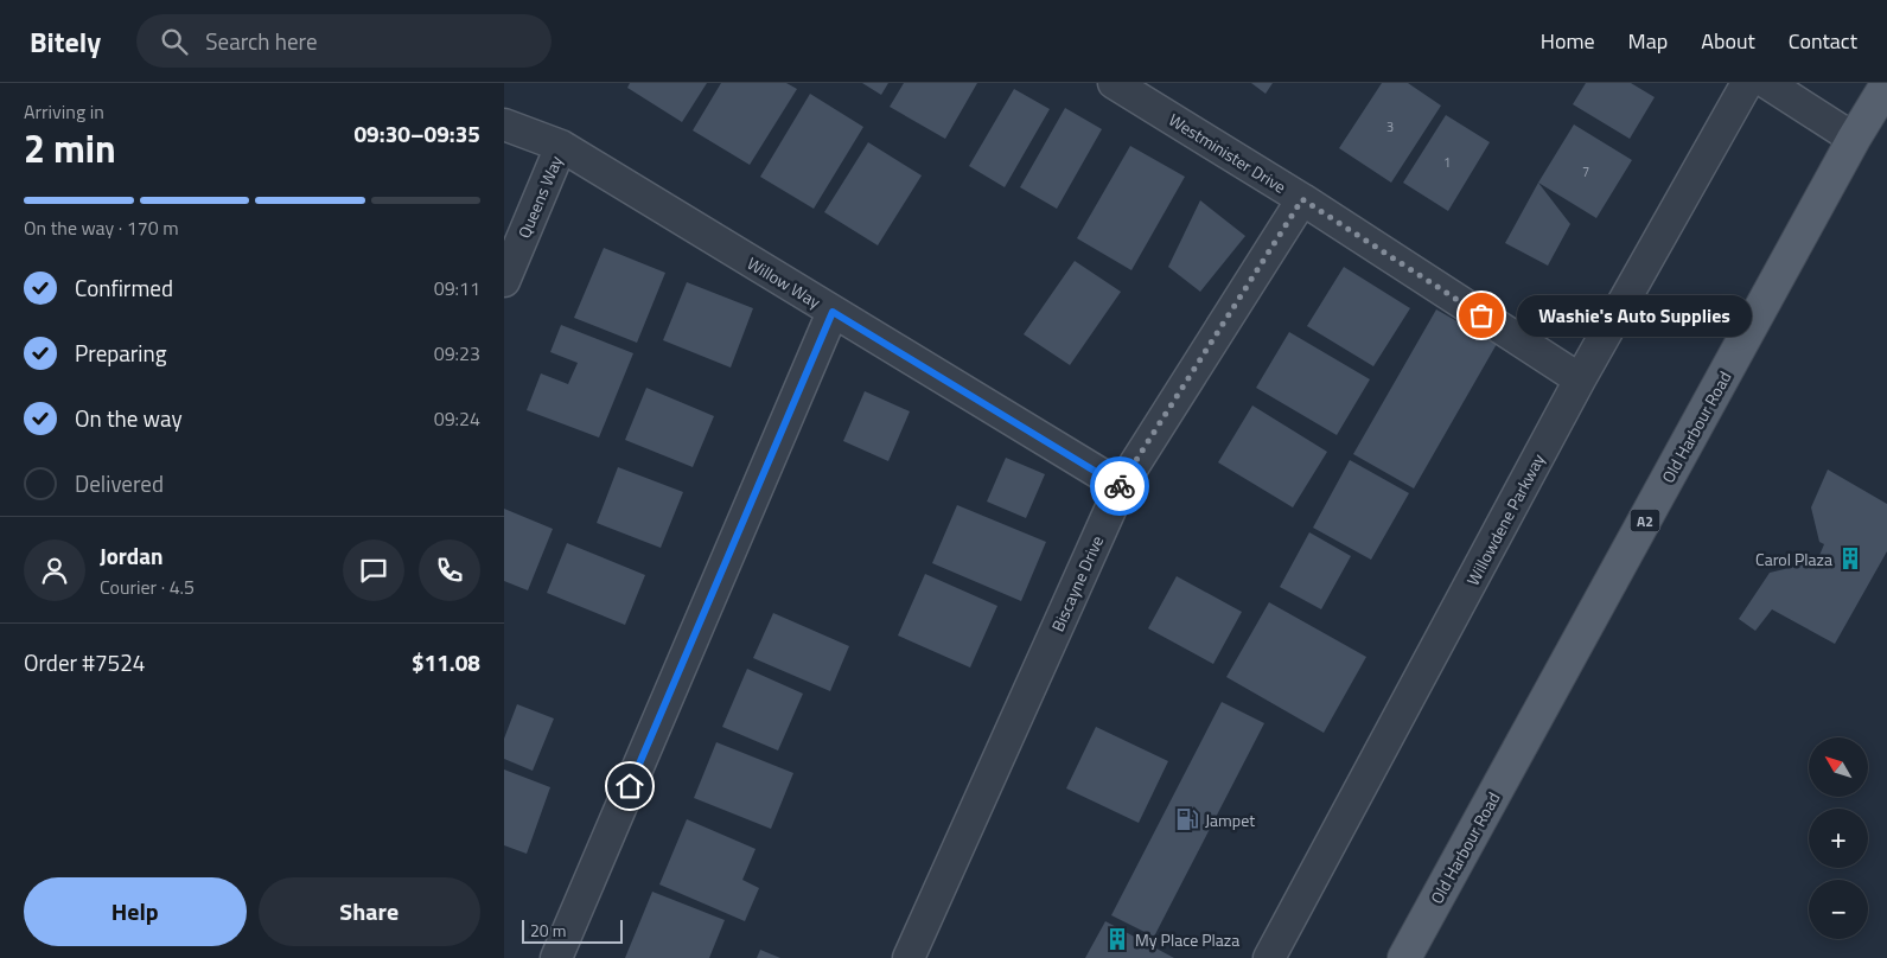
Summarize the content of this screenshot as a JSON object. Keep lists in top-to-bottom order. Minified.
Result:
{"streets":{"main road":["Old Harbour Road","A2"],"street":["Westminister Drive","Queens Way","Willow Way","Willowdene Parkway","Biscayne Drive"]},"crossings":[["Westminister Drive","Willowdene Parkway"],["Westminister Drive","Biscayne Drive"],["Queens Way","Willow Way"],["Willow Way","Biscayne Drive"]],"places":{"other":["Washie's Auto Supplies"],"building":["Carol Plaza","My Place Plaza"],"fuel station":["Jampet"]},"house_numbers":["3","1","7"],"scale_bar":"20 m","north":"top left","page":{"header":"Bitely","search":"Search here","nav":["Home","Map","About","Contact"],"heading":["2 min","Arriving in","09:30–09:35"],"panel":["Jordan","Courier · 4.5","Order #7524","$11.08"],"bar":"On the way · 170 m","list":[["Confirmed","09:11"],["Preparing","09:23"],["On the way","09:24"],"Delivered"],"bubble":"Washie's Auto Supplies","map_buttons":["+","−"],"buttons":["Help","Share"],"scale":"20 m"}}
